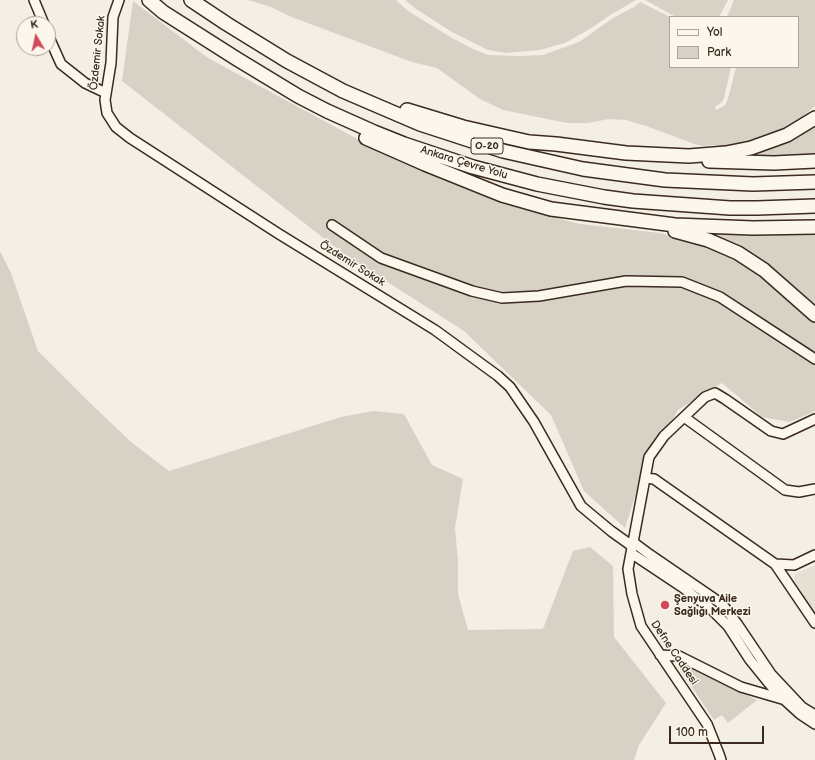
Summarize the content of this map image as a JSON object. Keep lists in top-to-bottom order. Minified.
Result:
{"streets":{"highway":["O-20","Ankara Çevre Yolu"],"street":["Özdemir Sokak","Defne Caddesi"]},"crossings":[["Özdemir Sokak","Defne Caddesi"]],"places":["Şenyuva Aile Sağlığı Merkezi"],"legend":["Yol","Park"],"scale_bar":"100 m","north":"top"}
